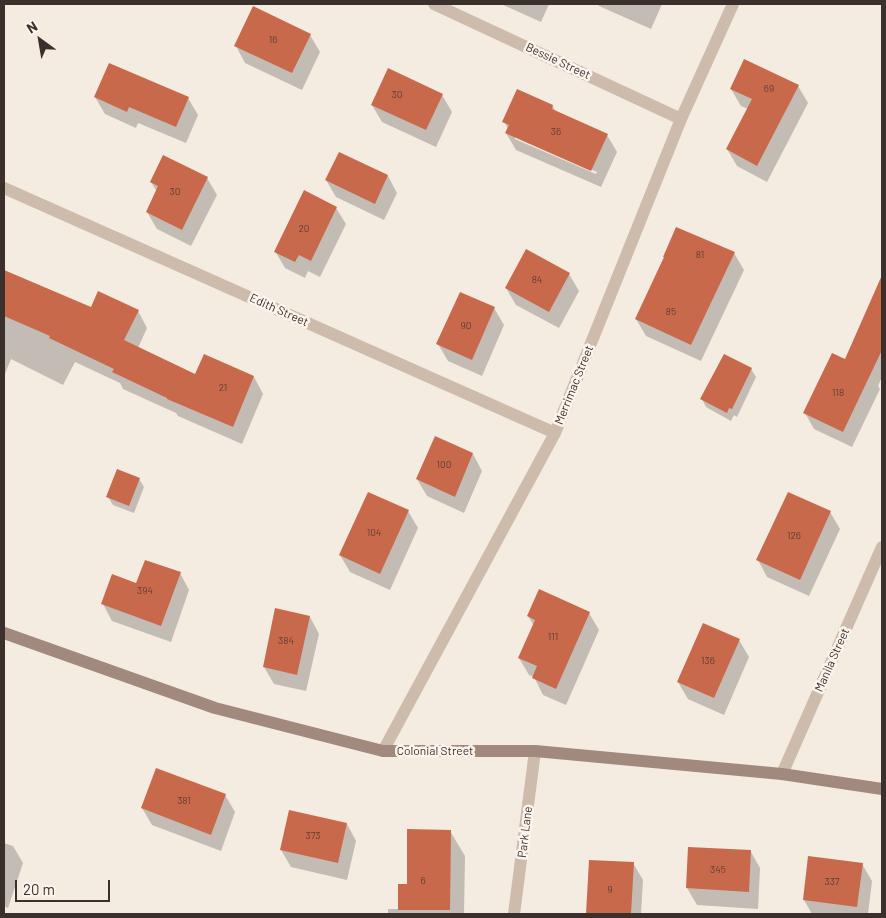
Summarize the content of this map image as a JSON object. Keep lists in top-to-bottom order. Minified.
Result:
{"streets":{"street":["Bessie Street","Edith Street","Merrimac Street","Manila Street","Colonial Street","Park Lane"]},"crossings":[["Bessie Street","Merrimac Street"],["Edith Street","Merrimac Street"],["Merrimac Street","Colonial Street"],["Manila Street","Colonial Street"],["Colonial Street","Park Lane"]],"house_numbers":["16","69","30","36","30","20","81","84","85","90","21","118","100","104","126","394","111","384","136","381","373","345","6","337","9"],"scale_bar":"20 m","north":"top left"}
